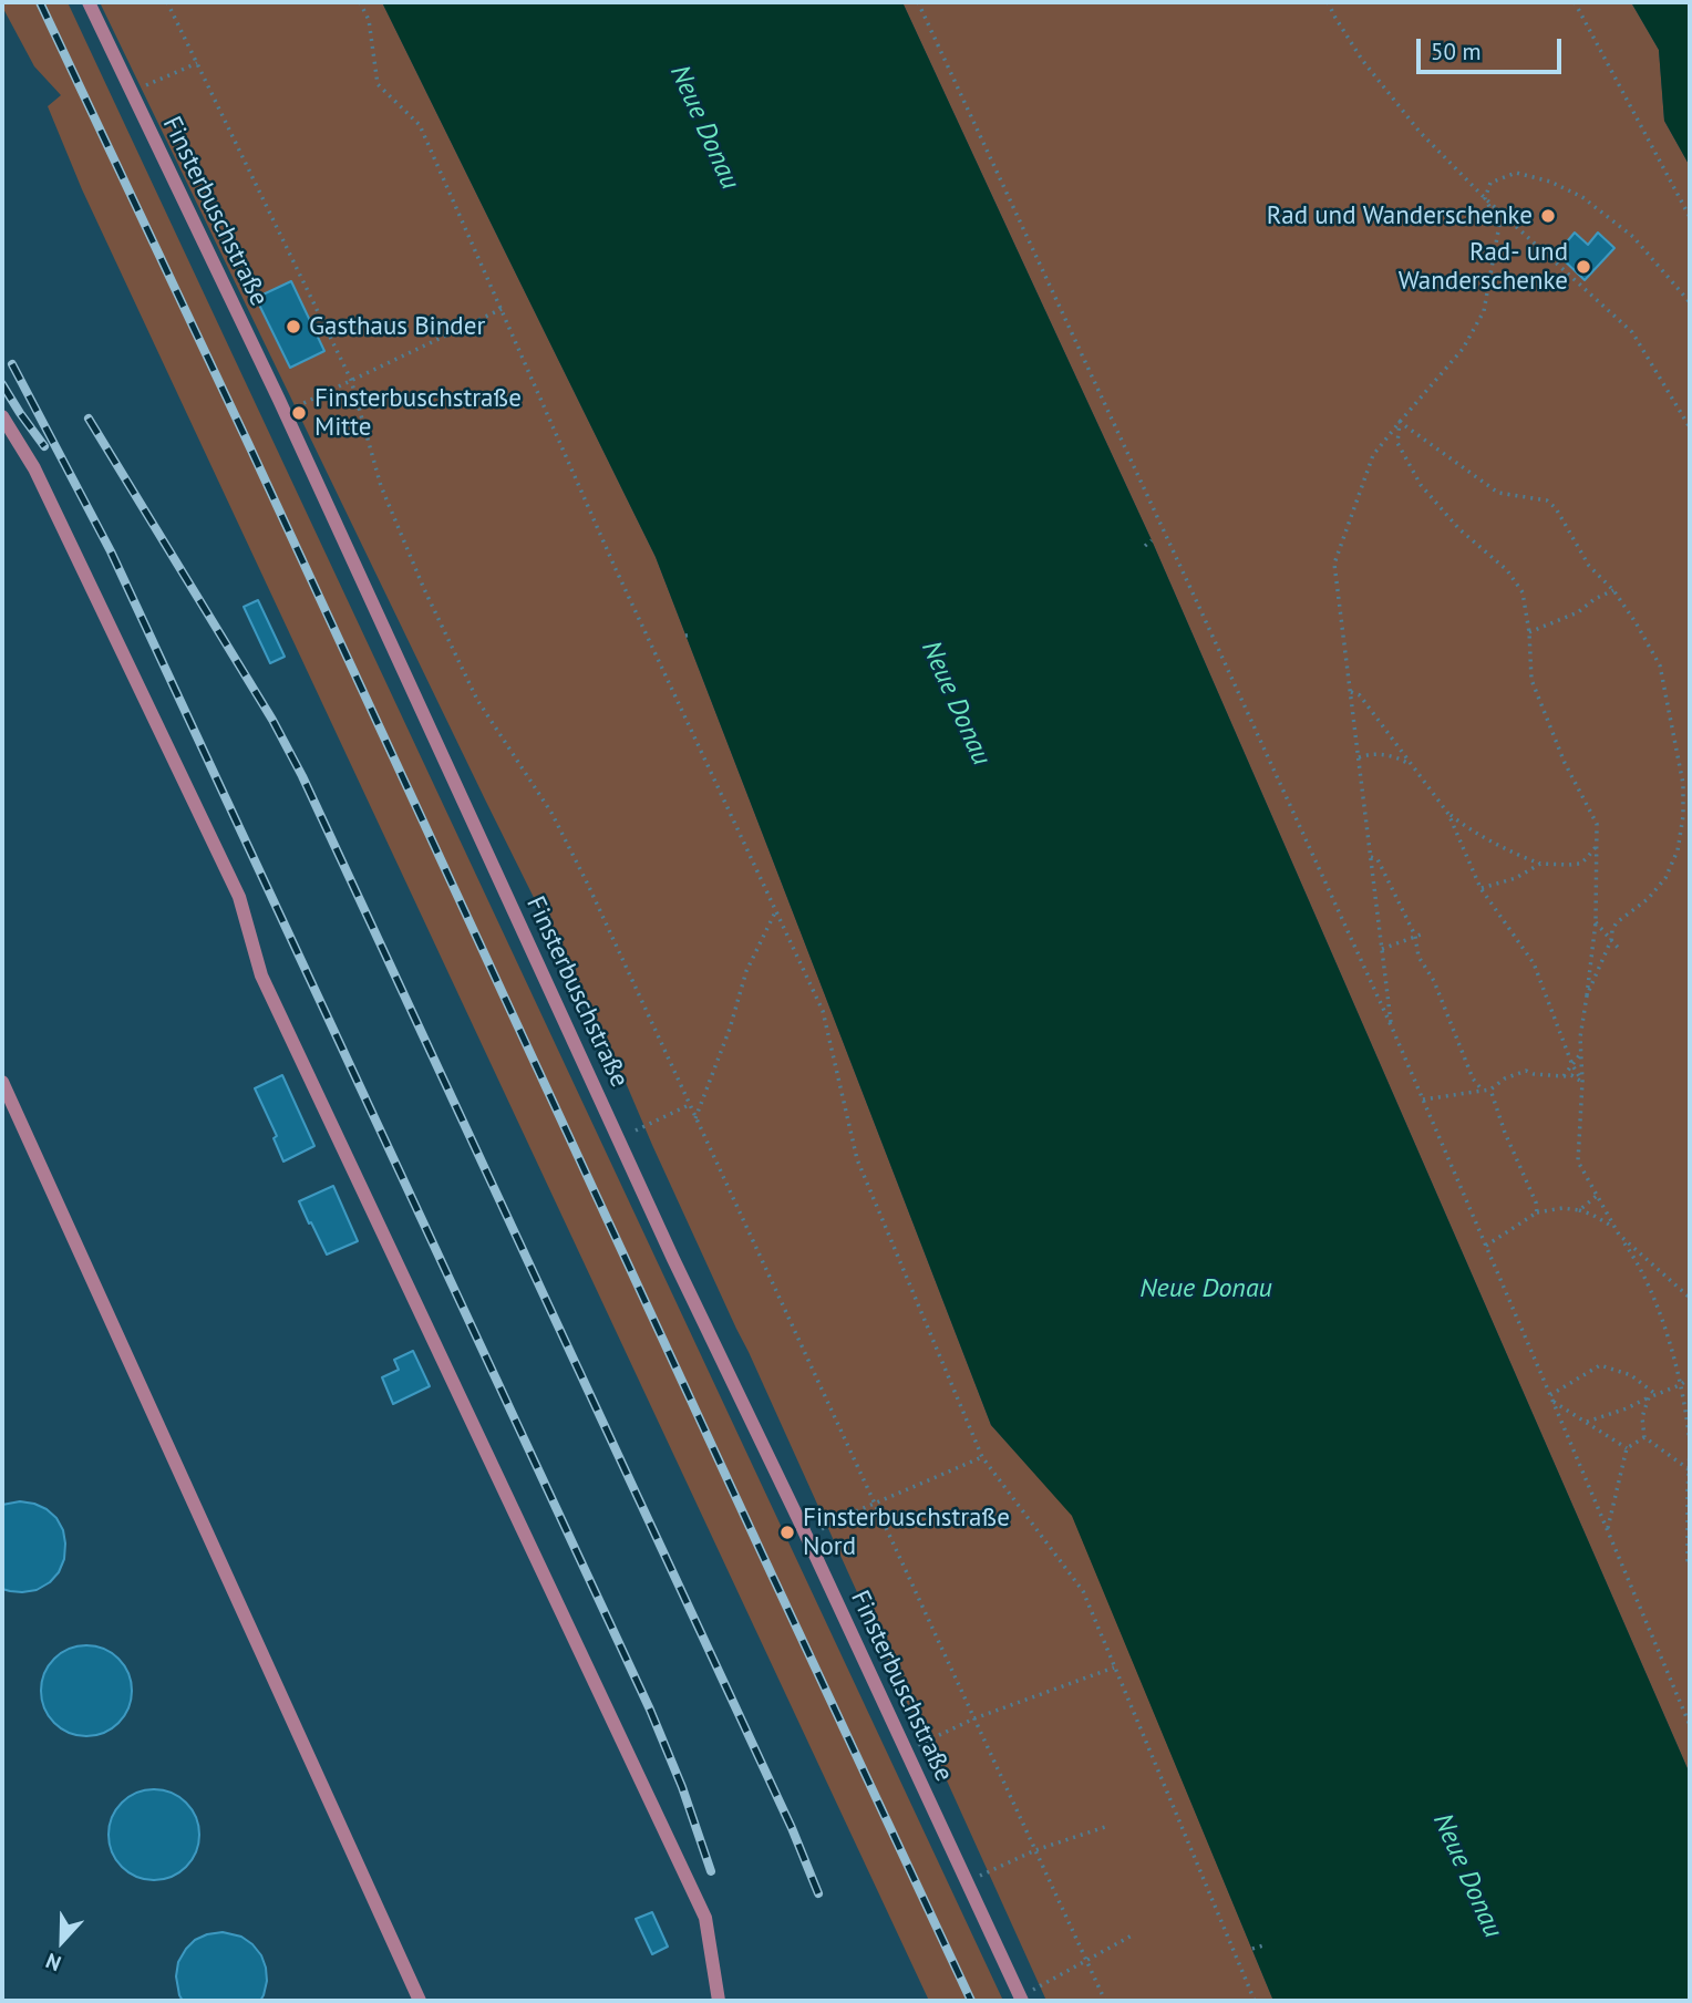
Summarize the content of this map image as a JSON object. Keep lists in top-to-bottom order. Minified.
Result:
{"streets":{"street":["Finsterbuschstraße"]},"water":["Neue Donau"],"places":["Rad und Wanderschenke","Rad- und Wanderschenke","Gasthaus Binder","Finsterbuschstraße Mitte","Finsterbuschstraße Nord"],"scale_bar":"50 m","north":"bottom"}
